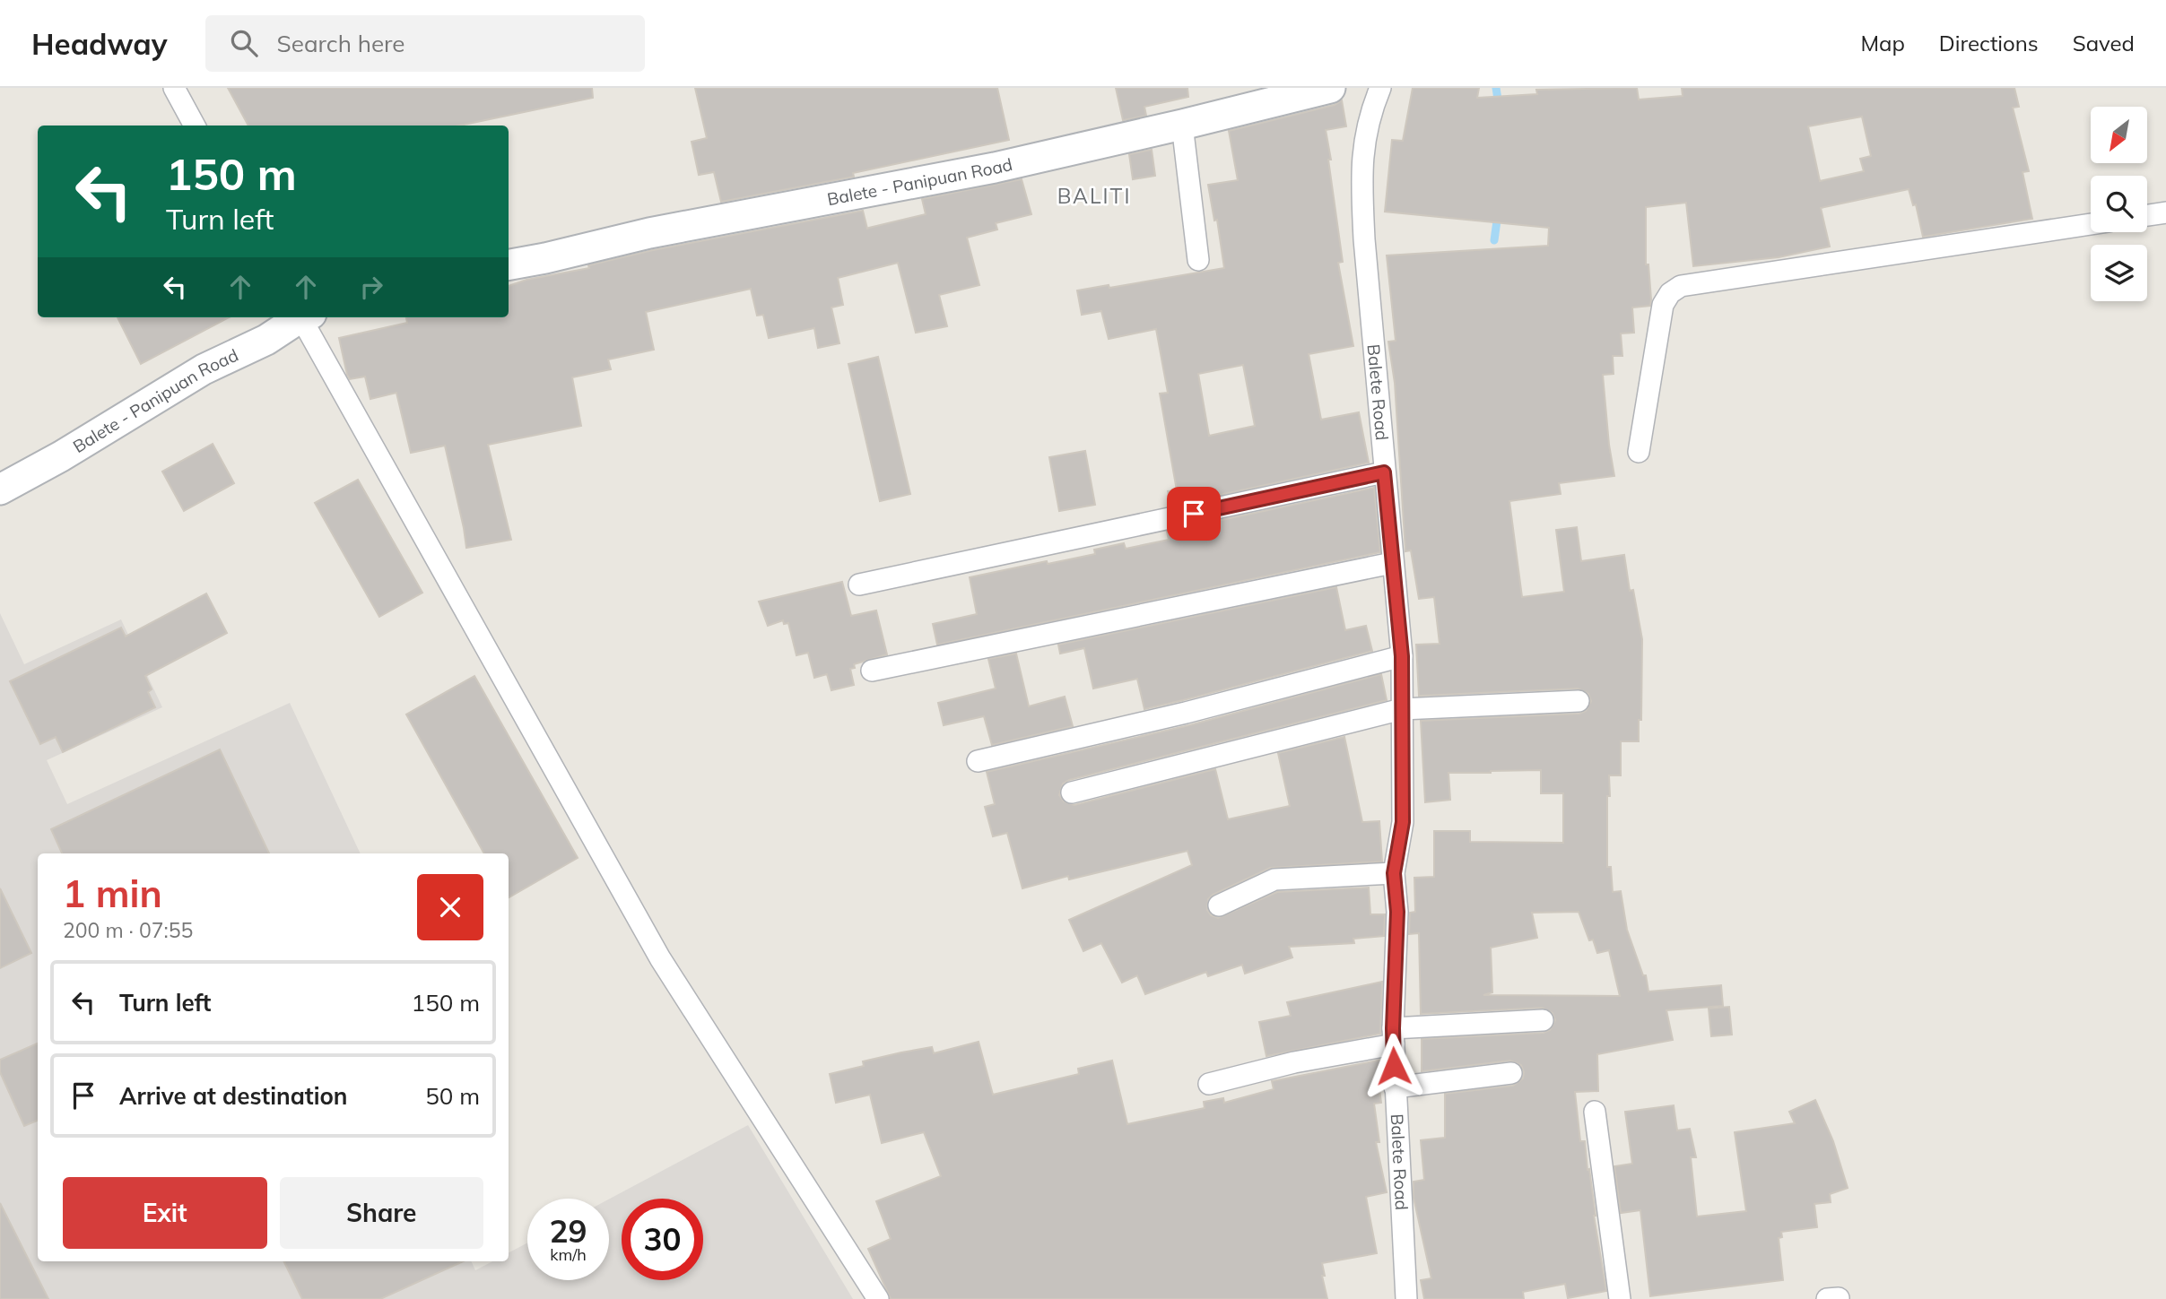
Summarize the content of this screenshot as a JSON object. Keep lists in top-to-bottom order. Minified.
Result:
{"streets":{"main road":["Balete - Panipuan Road"],"street":["Balete Road"]},"districts":["BALITI"],"north":"bottom left","page":{"header":"Headway","search":"Search here","nav":["Map","Directions","Saved"],"turn":["150 m","Turn left"],"heading":["1 min","200 m · 07:55"],"list":[{"name":"Turn left","value":"150 m"},{"name":"Arrive at destination","value":"50 m"}],"buttons":["Exit","Share"],"speed":"29 km/h","limit":"30"}}
